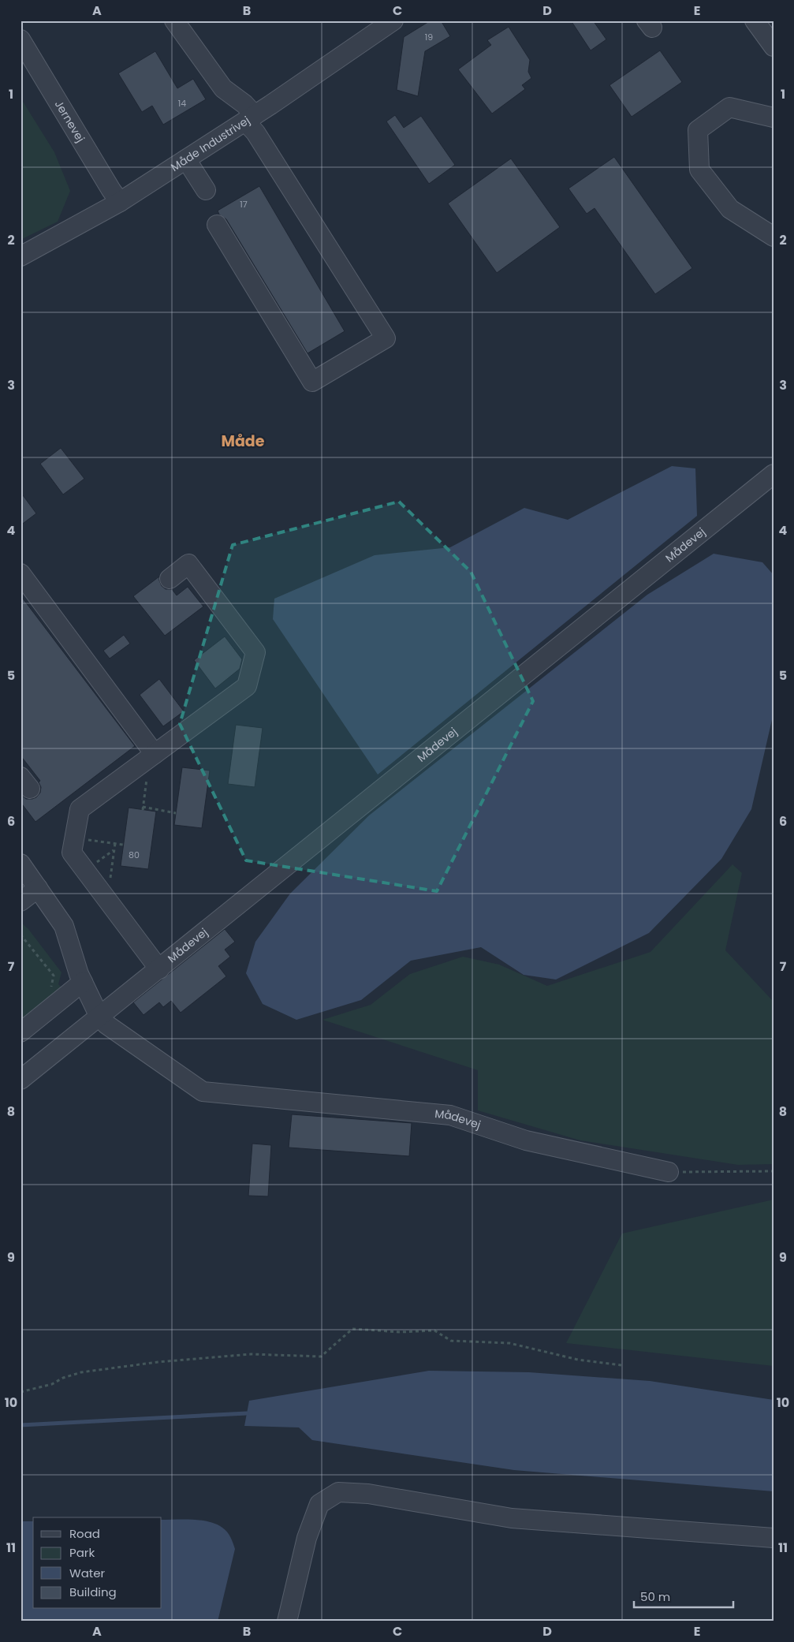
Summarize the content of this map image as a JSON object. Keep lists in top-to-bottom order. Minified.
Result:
{"streets":{"street":["Jernevej","Måde Industrivej","Mådevej"]},"crossings":[["Jernevej","Måde Industrivej"]],"districts":["Måde"],"house_numbers":["19","14","17","80"],"legend":["Road","Park","Water","Building"],"scale_bar":"50 m","grid":{"columns":["A","B","C","D","E"],"rows":["1","2","3","4","5","6","7","8","9","10","11"]}}
